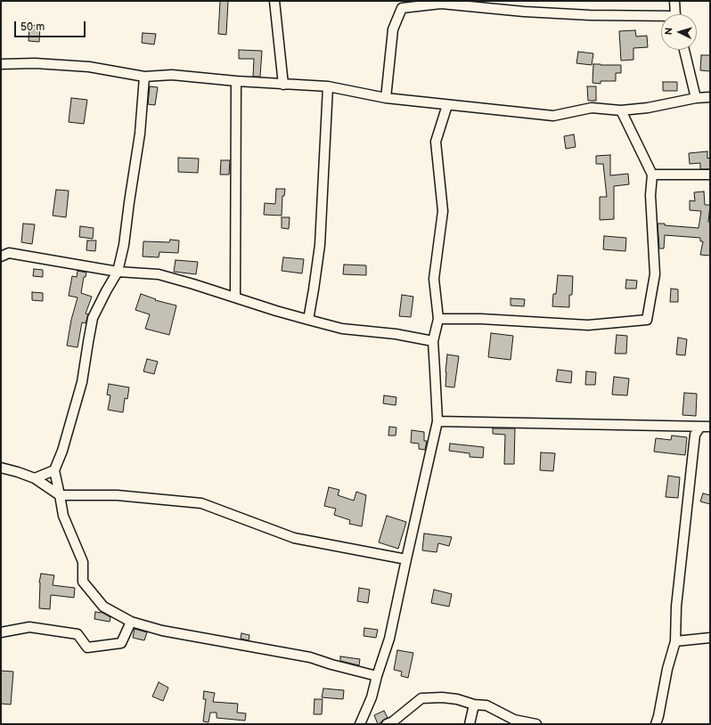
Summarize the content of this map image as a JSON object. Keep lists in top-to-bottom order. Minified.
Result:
{"scale_bar":"50 m","north":"left"}
